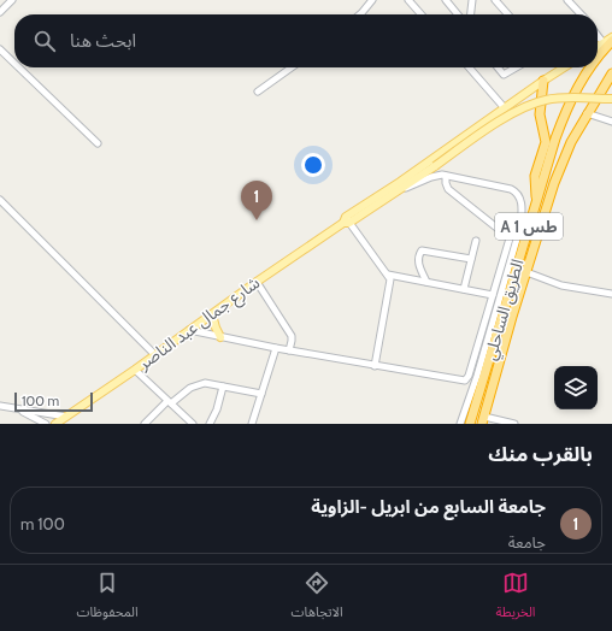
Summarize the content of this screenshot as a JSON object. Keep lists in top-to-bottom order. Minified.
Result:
{"streets":{"highway":["A 1 طس","الطريق الساحلي"],"main road":["شارع جمال عبد الناصر"]},"scale_bar":"100 m","page":{"search":"ابحث هنا","pins":"1","scale":"100 m","heading":"بالقرب منك","list":[{"mark":"1","name":"جامعة السابع من ابريل -الزاوية","note":"جامعة","value":"100 m"}],"nav":["الخريطة","الاتجاهات","المحفوظات"]}}
